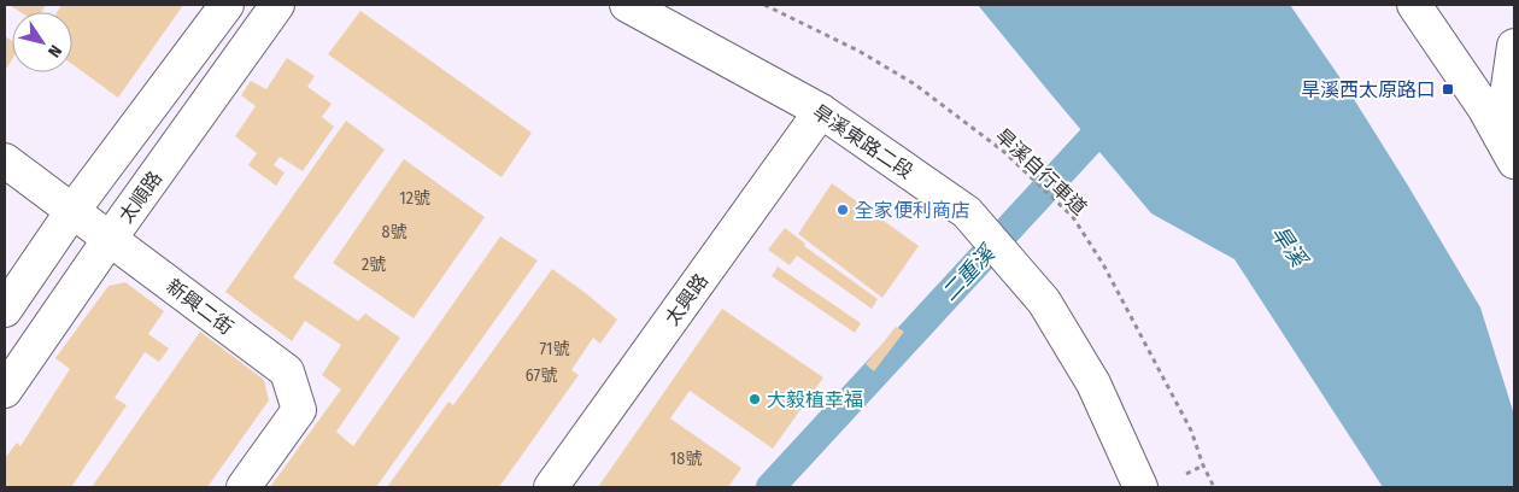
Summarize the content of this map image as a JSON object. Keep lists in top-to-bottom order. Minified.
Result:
{"streets":{"street":["旱溪東路二段","太順路","太興路","新興二街"],"path":["旱溪自行車道"]},"crossings":[["旱溪東路二段","太興路"],["太順路","新興二街"]],"water":["旱溪","二重溪"],"places":{"transit":["旱溪西太原路口"],"other":["全家便利商店","大毅植幸福"]},"house_numbers":["12號","8號","2號","71號","67號","18號"],"north":"bottom right"}
